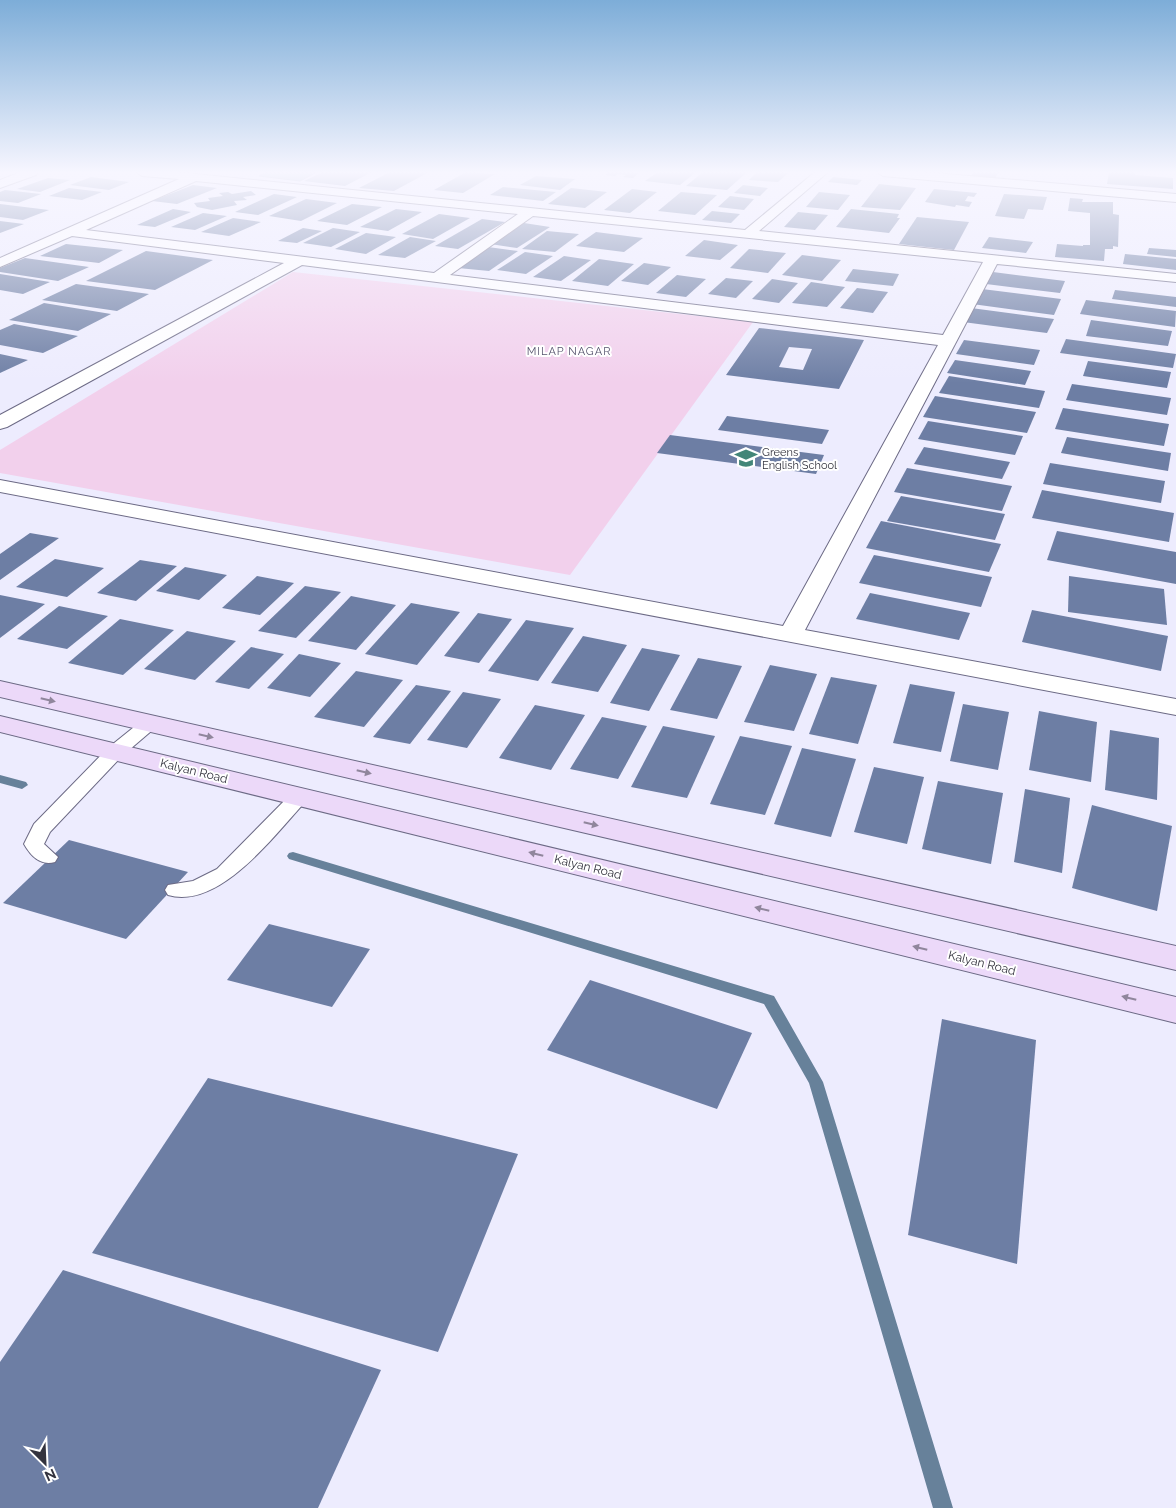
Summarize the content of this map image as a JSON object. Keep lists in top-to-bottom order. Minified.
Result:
{"streets":{"main road":["Kalyan Road"]},"districts":["MILAP NAGAR"],"places":{"school or university":["Greens English School"]},"north":"bottom right"}
